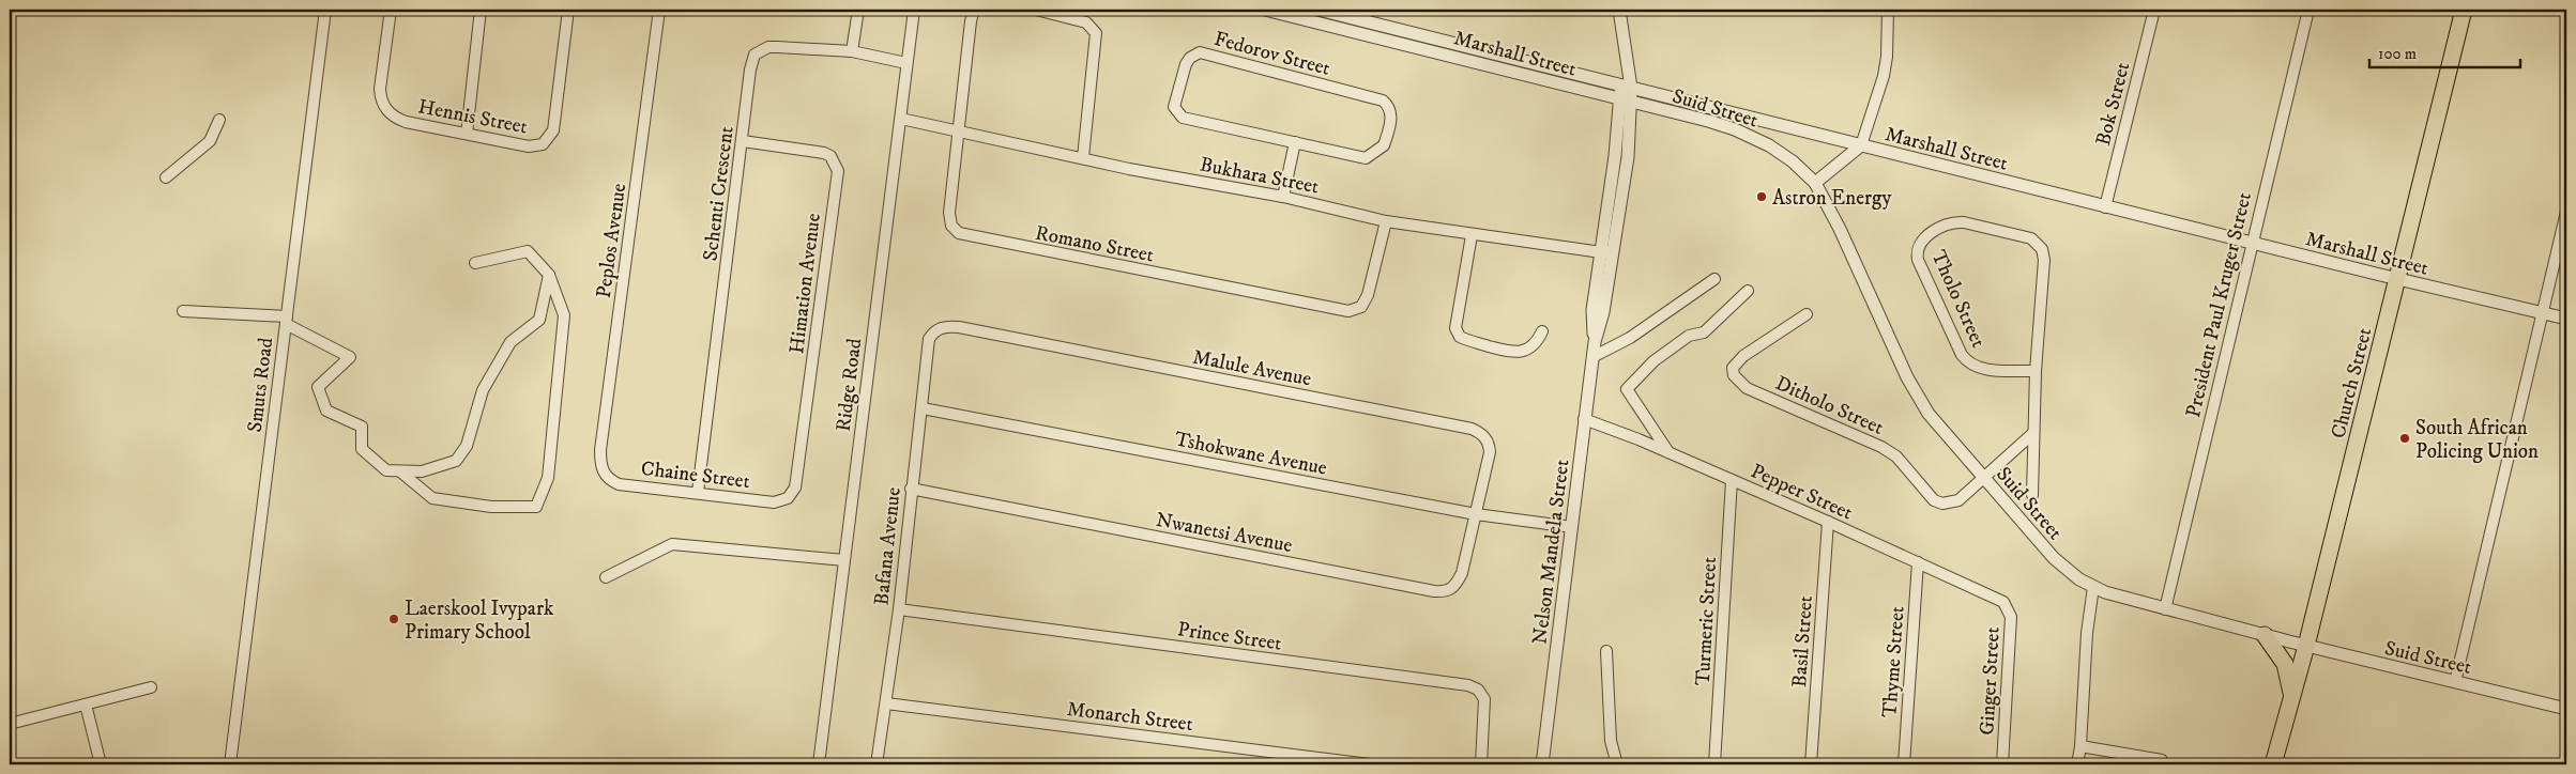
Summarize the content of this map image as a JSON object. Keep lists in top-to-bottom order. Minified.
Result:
{"streets":{"main road":["Church Street"],"street":["Fedorov Street","Marshall Street","Bok Street","Suid Street","Hennis Street","Bukhara Street","Schenti Crescent","Peplos Avenue","Romano Street","Himation Avenue","Tholo Street","President Paul Kruger Street","Malule Avenue","Smuts Road","Ridge Road","Ditholo Street","Tshokwane Avenue","Chaine Street","Pepper Street","Nwanetsi Avenue","Bafana Avenue","Nelson Mandela Street","Turmeric Street","Prince Street","Basil Street","Thyme Street","Ginger Street","Monarch Street"]},"crossings":[["Marshall Street","Bok Street"],["Marshall Street","Suid Street"],["Marshall Street","President Paul Kruger Street"],["Marshall Street","Church Street"],["Marshall Street","Nelson Mandela Street"],["Suid Street","President Paul Kruger Street"],["Suid Street","Church Street"],["Suid Street","Ditholo Street"],["Suid Street","Nelson Mandela Street"],["Bukhara Street","Romano Street"],["Bukhara Street","Ridge Road"],["Bukhara Street","Nelson Mandela Street"],["Schenti Crescent","Himation Avenue"],["Schenti Crescent","Ridge Road"],["Schenti Crescent","Chaine Street"],["Peplos Avenue","Chaine Street"],["Himation Avenue","Chaine Street"],["Malule Avenue","Tshokwane Avenue"],["Malule Avenue","Nwanetsi Avenue"],["Malule Avenue","Bafana Avenue"],["Tshokwane Avenue","Nwanetsi Avenue"],["Tshokwane Avenue","Bafana Avenue"],["Tshokwane Avenue","Nelson Mandela Street"],["Pepper Street","Nelson Mandela Street"],["Pepper Street","Turmeric Street"],["Pepper Street","Basil Street"],["Pepper Street","Thyme Street"],["Pepper Street","Ginger Street"],["Nwanetsi Avenue","Bafana Avenue"],["Bafana Avenue","Prince Street"],["Bafana Avenue","Monarch Street"]],"places":["Astron Energy","South African Policing Union","Laerskool Ivypark Primary School"],"scale_bar":"100 m"}
